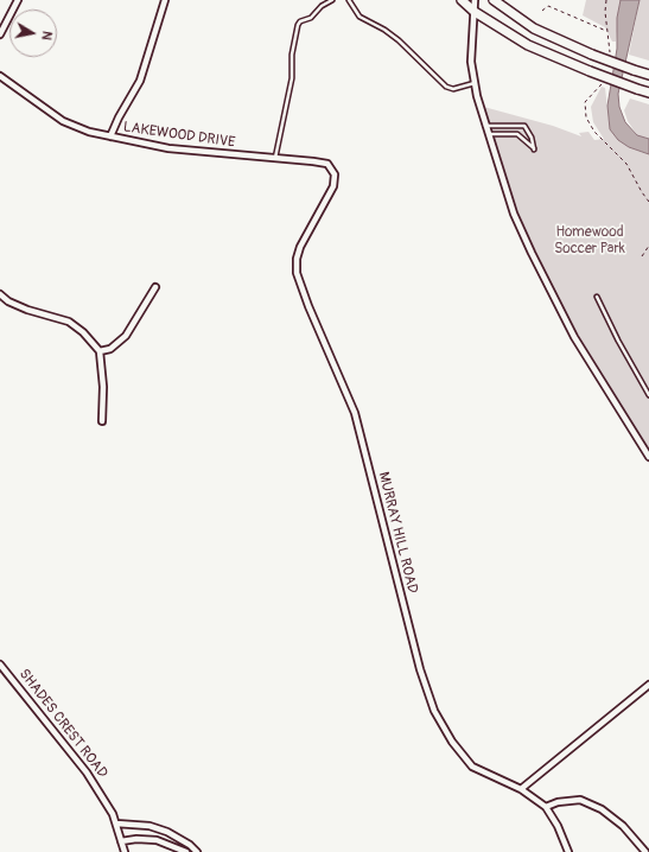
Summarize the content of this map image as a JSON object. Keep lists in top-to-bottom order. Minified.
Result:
{"streets":{"street":["LAKEWOOD DRIVE","MURRAY HILL ROAD","SHADES CREST ROAD"]},"crossings":[["LAKEWOOD DRIVE","MURRAY HILL ROAD"]],"parks":["Homewood Soccer Park"],"north":"right"}
